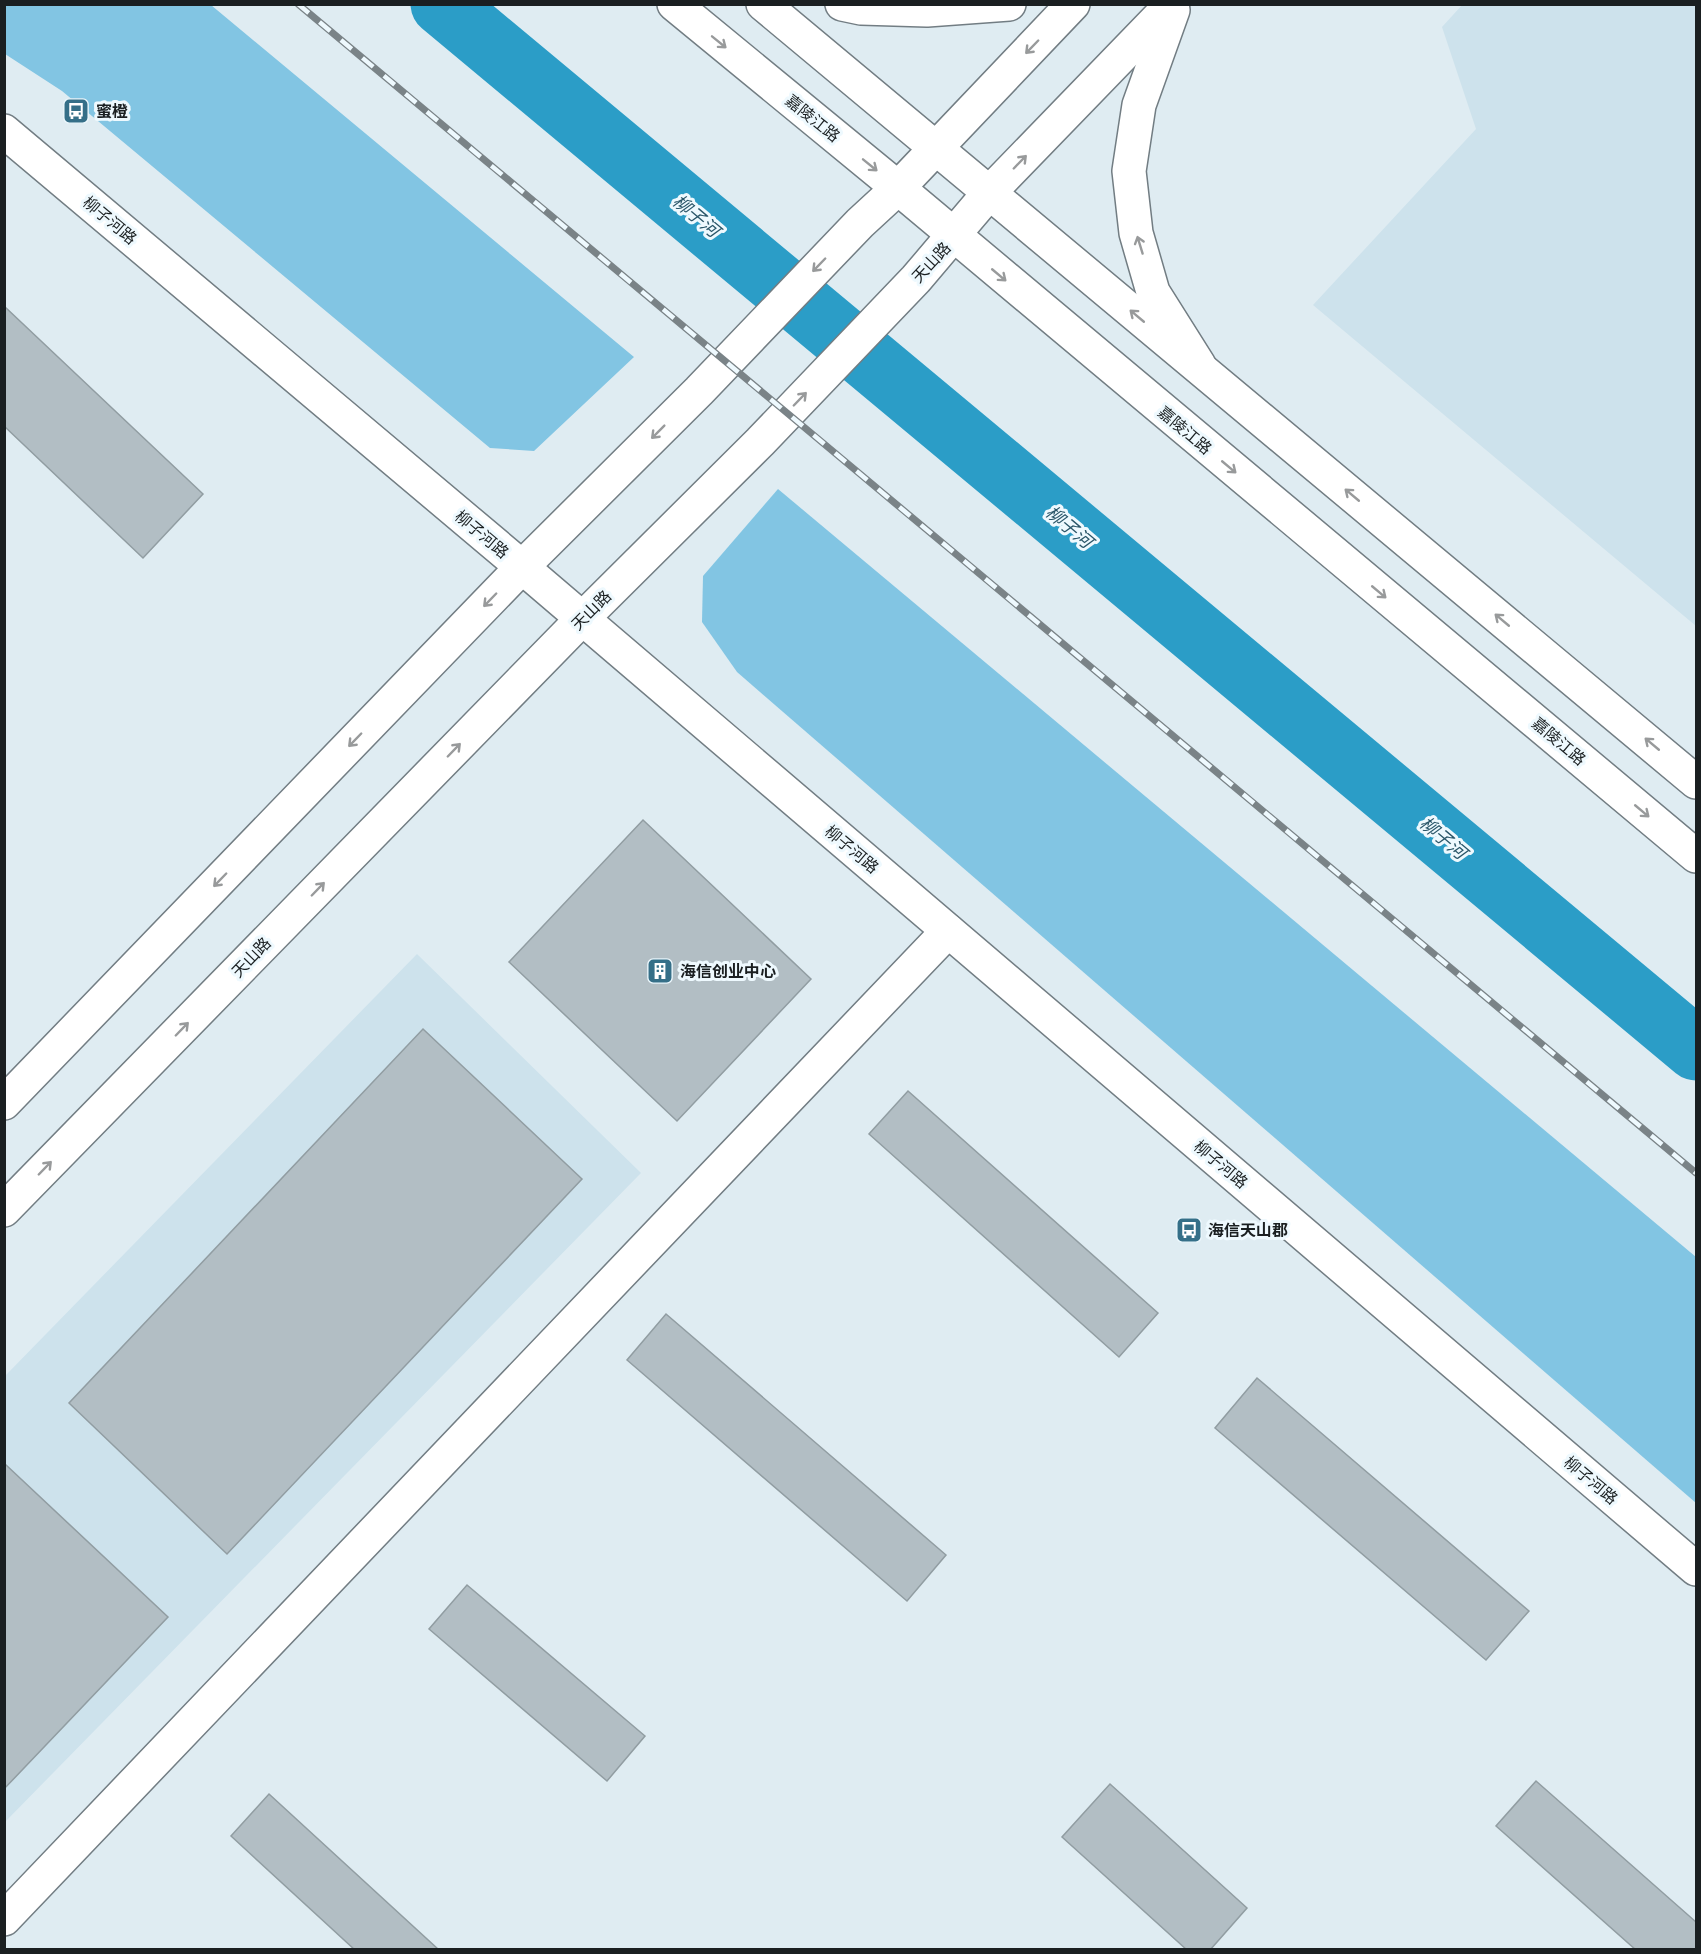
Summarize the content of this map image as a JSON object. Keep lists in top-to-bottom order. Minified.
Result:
{"streets":{"street":["嘉陵江路","柳子河路","天山路"]},"crossings":[["嘉陵江路","天山路"],["柳子河路","天山路"]],"water":["柳子河"],"places":{"bus stop":["蜜橙","海信天山郡"],"building":["海信创业中心"]}}
